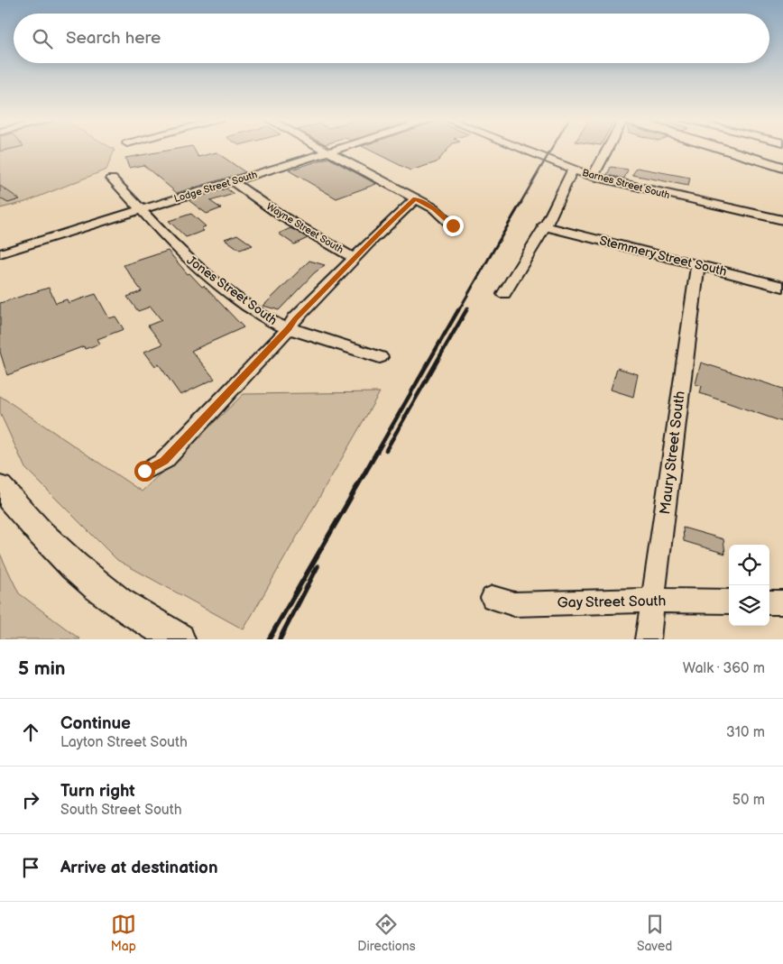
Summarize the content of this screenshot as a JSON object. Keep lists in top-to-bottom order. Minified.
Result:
{"streets":{"street":["Barnes Street South","Lodge Street South","Wayne Street South","Stemmery Street South","Jones Street South","Maury Street South","Gay Street South"]},"crossings":[["Lodge Street South","Wayne Street South"],["Lodge Street South","Jones Street South"],["Stemmery Street South","Maury Street South"],["Maury Street South","Gay Street South"]],"page":{"search":"Search here","heading":["5 min","Walk · 360 m"],"list":[["Continue","Layton Street South","310 m"],["Turn right","South Street South","50 m"],"Arrive at destination"],"nav":["Map","Directions","Saved"]}}
